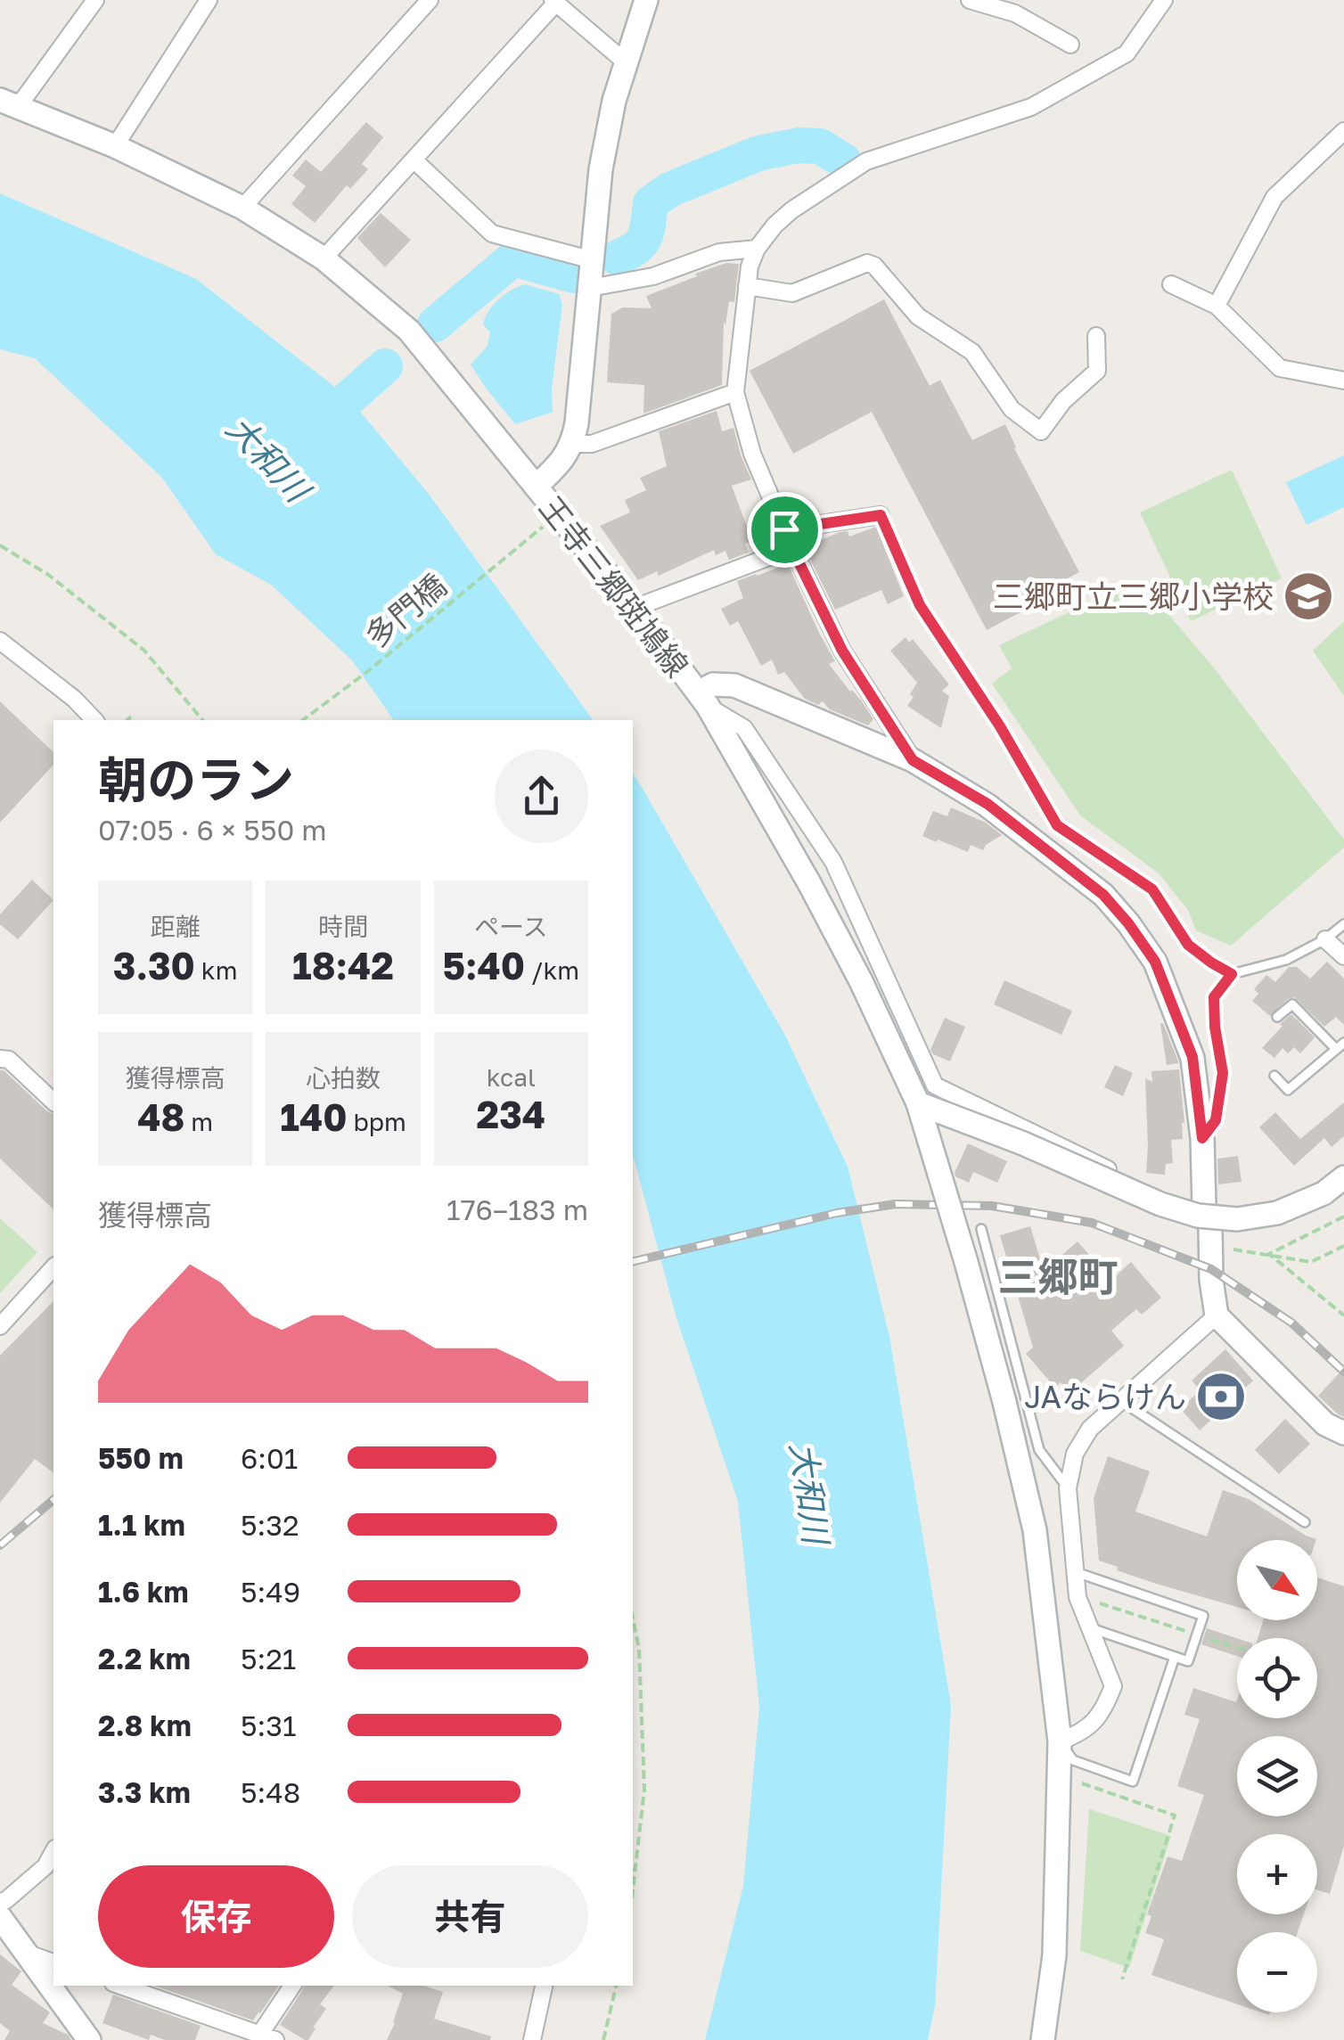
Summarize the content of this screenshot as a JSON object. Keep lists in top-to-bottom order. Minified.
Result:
{"streets":{"street":["王寺三郷斑鳩線"],"path":["多門橋"]},"districts":["三郷町"],"water":["大和川"],"places":{"school or university":["三郷町立三郷小学校"],"bank":["JAならけん"]},"north":"bottom right","page":{"heading":["朝のラン","07:05 · 6 × 550 m"],"stats":[["距離","3.30 km"],["時間","18:42"],["ペース","5:40 /km"],["獲得標高","48 m"],["心拍数","140 bpm"],["kcal","234"]],"chart":["獲得標高","176–183 m"],"list":[{"name":"550 m","note":"6:01"},{"name":"1.1 km","note":"5:32"},{"name":"1.6 km","note":"5:49"},{"name":"2.2 km","note":"5:21"},{"name":"2.8 km","note":"5:31"},{"name":"3.3 km","note":"5:48"}],"map_buttons":["+","−"],"buttons":["保存","共有"]}}
